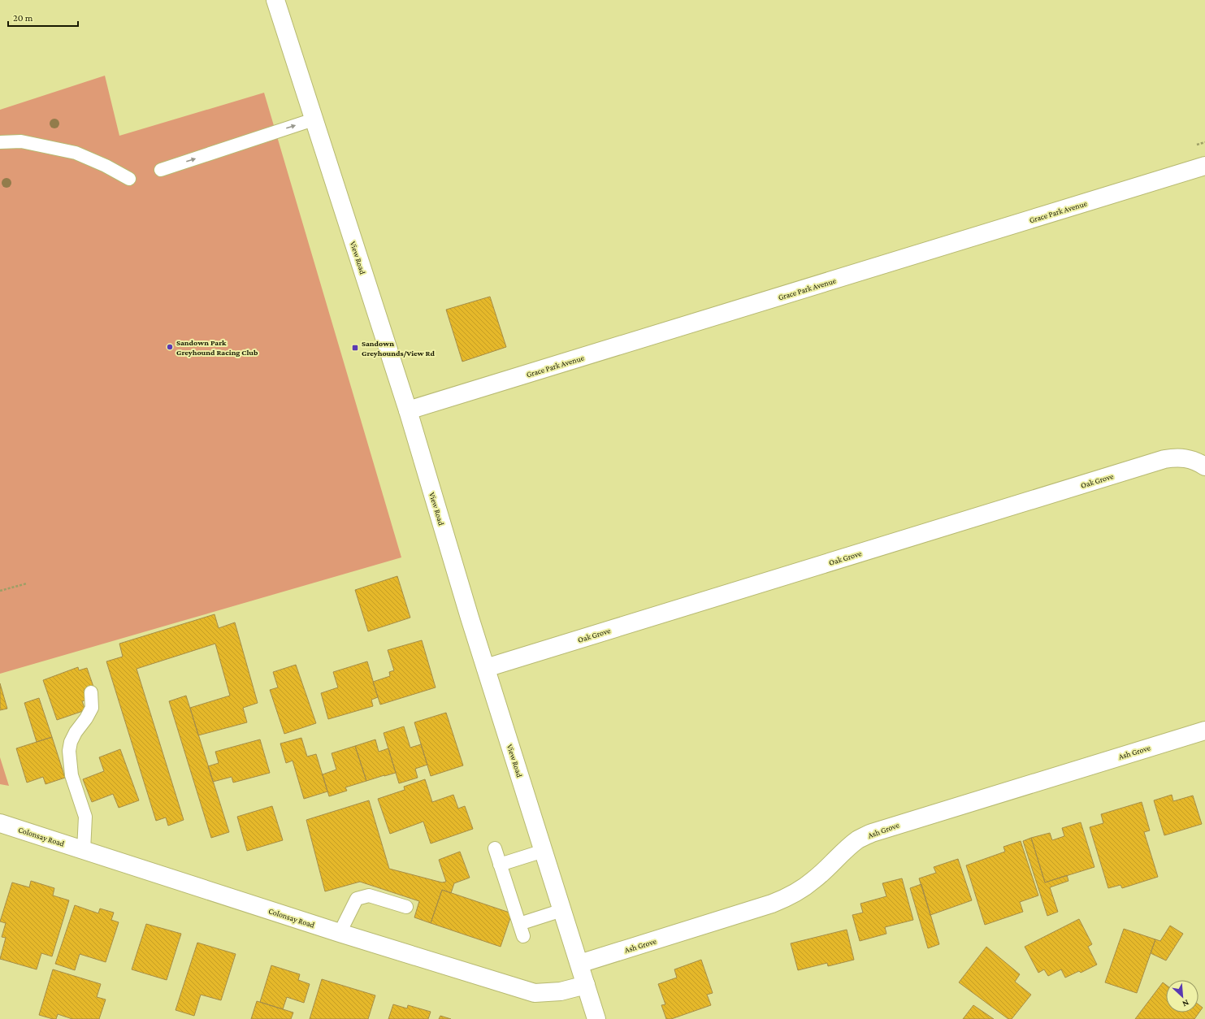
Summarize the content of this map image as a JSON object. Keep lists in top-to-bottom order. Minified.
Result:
{"streets":{"street":["Grace Park Avenue","View Road","Oak Grove","Ash Grove","Colonsay Road"]},"crossings":[["Grace Park Avenue","View Road"],["View Road","Oak Grove"],["View Road","Ash Grove"],["View Road","Colonsay Road"]],"places":{"other":["Sandown Park Greyhound Racing Club"],"transit":["Sandown Greyhounds/View Rd"]},"scale_bar":"20 m","north":"bottom right"}
